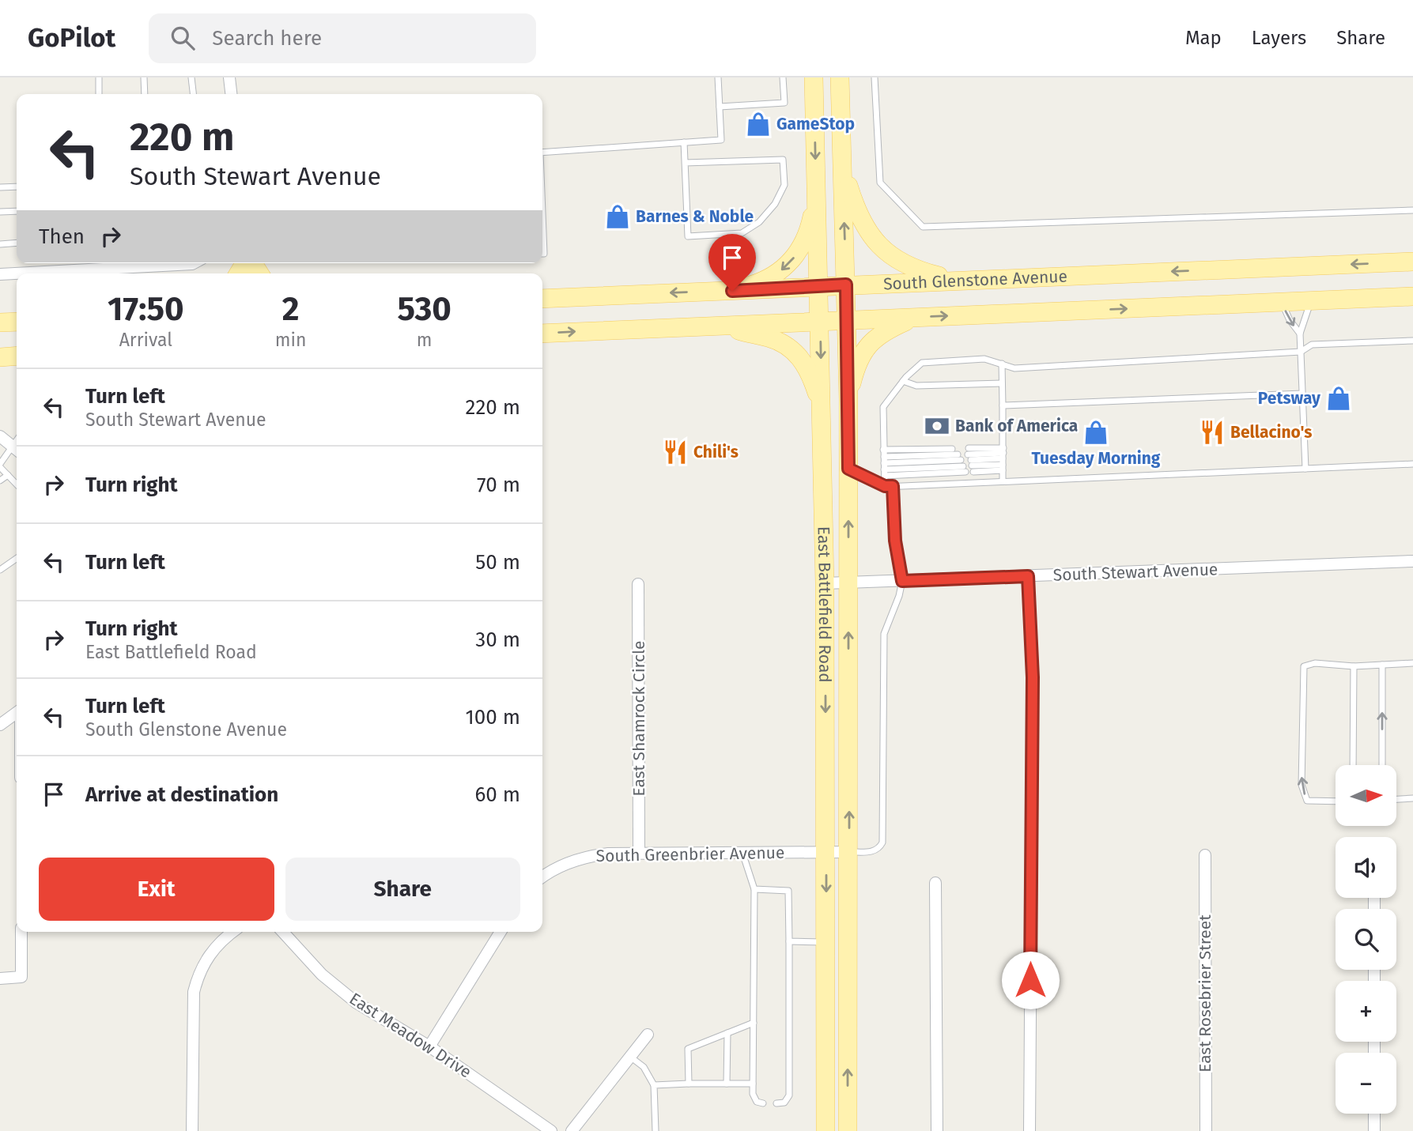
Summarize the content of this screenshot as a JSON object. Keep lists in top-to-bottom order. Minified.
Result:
{"streets":{"main road":["South Glenstone Avenue","East Battlefield Road"],"street":["South Stewart Avenue","East Shamrock Circle","South Greenbrier Avenue","East Rosebrier Street","East Meadow Drive"]},"crossings":[["South Glenstone Avenue","East Battlefield Road"],["South Stewart Avenue","East Battlefield Road"],["East Battlefield Road","South Greenbrier Avenue"],["East Shamrock Circle","South Greenbrier Avenue"]],"places":{"shop":["GameStop","Barnes & Noble","Petsway","Tuesday Morning"],"bank":["Bank of America"],"restaurant":["Bellacino's","Chili's"]},"north":"right","page":{"header":"GoPilot","search":"Search here","nav":["Map","Layers","Share"],"turn":["220 m","South Stewart Avenue"],"then":"Then","eta":["17:50","Arrival","2","min","530","m"],"list":[{"name":"Turn left","note":"South Stewart Avenue","value":"220 m"},{"name":"Turn right","value":"70 m"},{"name":"Turn left","value":"50 m"},{"name":"Turn right","note":"East Battlefield Road","value":"30 m"},{"name":"Turn left","note":"South Glenstone Avenue","value":"100 m"},{"name":"Arrive at destination","value":"60 m"}],"map_buttons":["+","−"],"buttons":["Exit","Share"]}}
